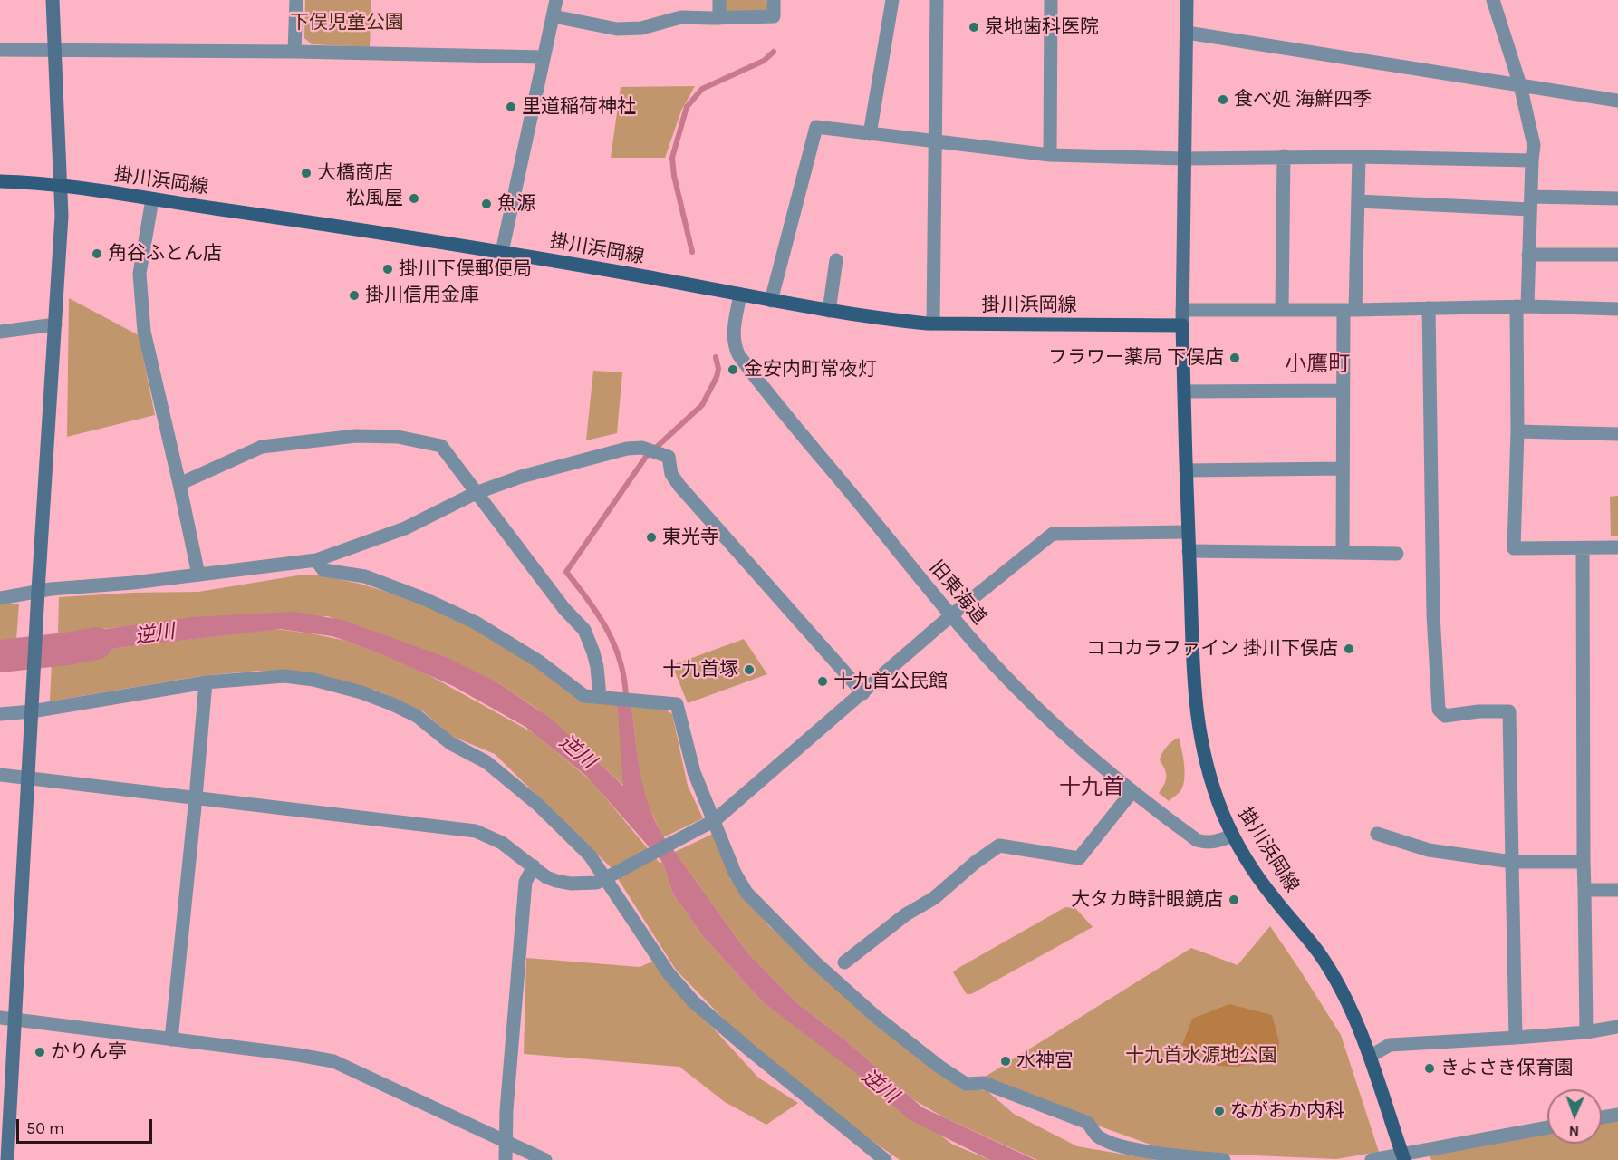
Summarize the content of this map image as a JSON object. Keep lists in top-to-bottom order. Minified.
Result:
{"streets":{"main road":["掛川浜岡線"],"street":["旧東海道"]},"crossings":[["掛川浜岡線","旧東海道"]],"districts":["小鷹町","十九首"],"water":["逆川"],"parks":["下俣児童公園","十九首水源地公園"],"places":["泉地歯科医院","食べ処 海鮮四季","里道稲荷神社","大橋商店","松風屋","魚源","角谷ふとん店","掛川下俣郵便局","掛川信用金庫","フラワー薬局 下俣店","金安内町常夜灯","東光寺","ココカラファイン 掛川下俣店","十九首塚","十九首公民館","大タカ時計眼鏡店","かりん亭","水神宮","きよさき保育園","ながおか内科"],"scale_bar":"50 m","north":"bottom"}
